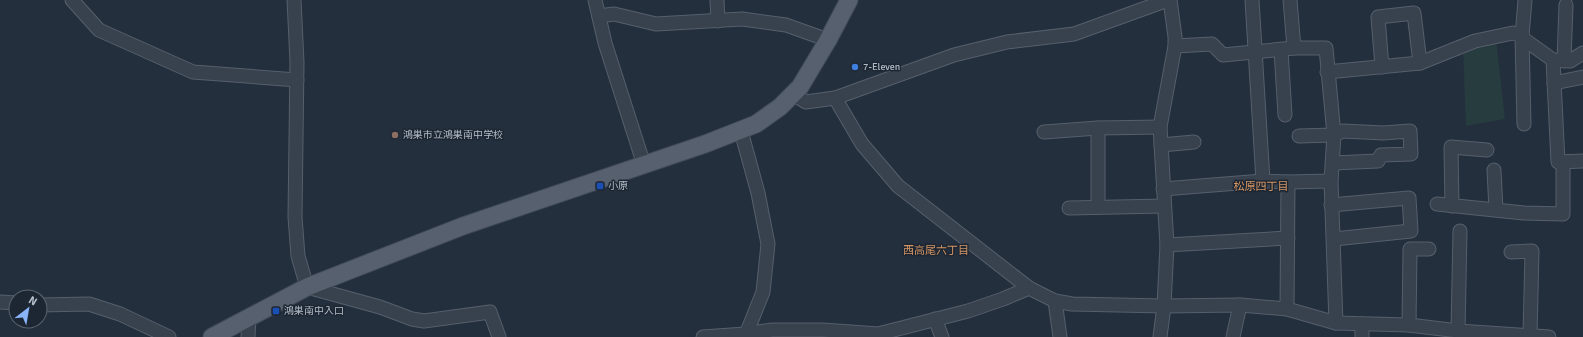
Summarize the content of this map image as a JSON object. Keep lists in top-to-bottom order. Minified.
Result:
{"districts":["松原四丁目","西高尾六丁目"],"places":{"other":["7-Eleven","鴻巣市立鴻巣南中学校"],"transit":["小原","鴻巣南中入口"]},"north":"top right"}
